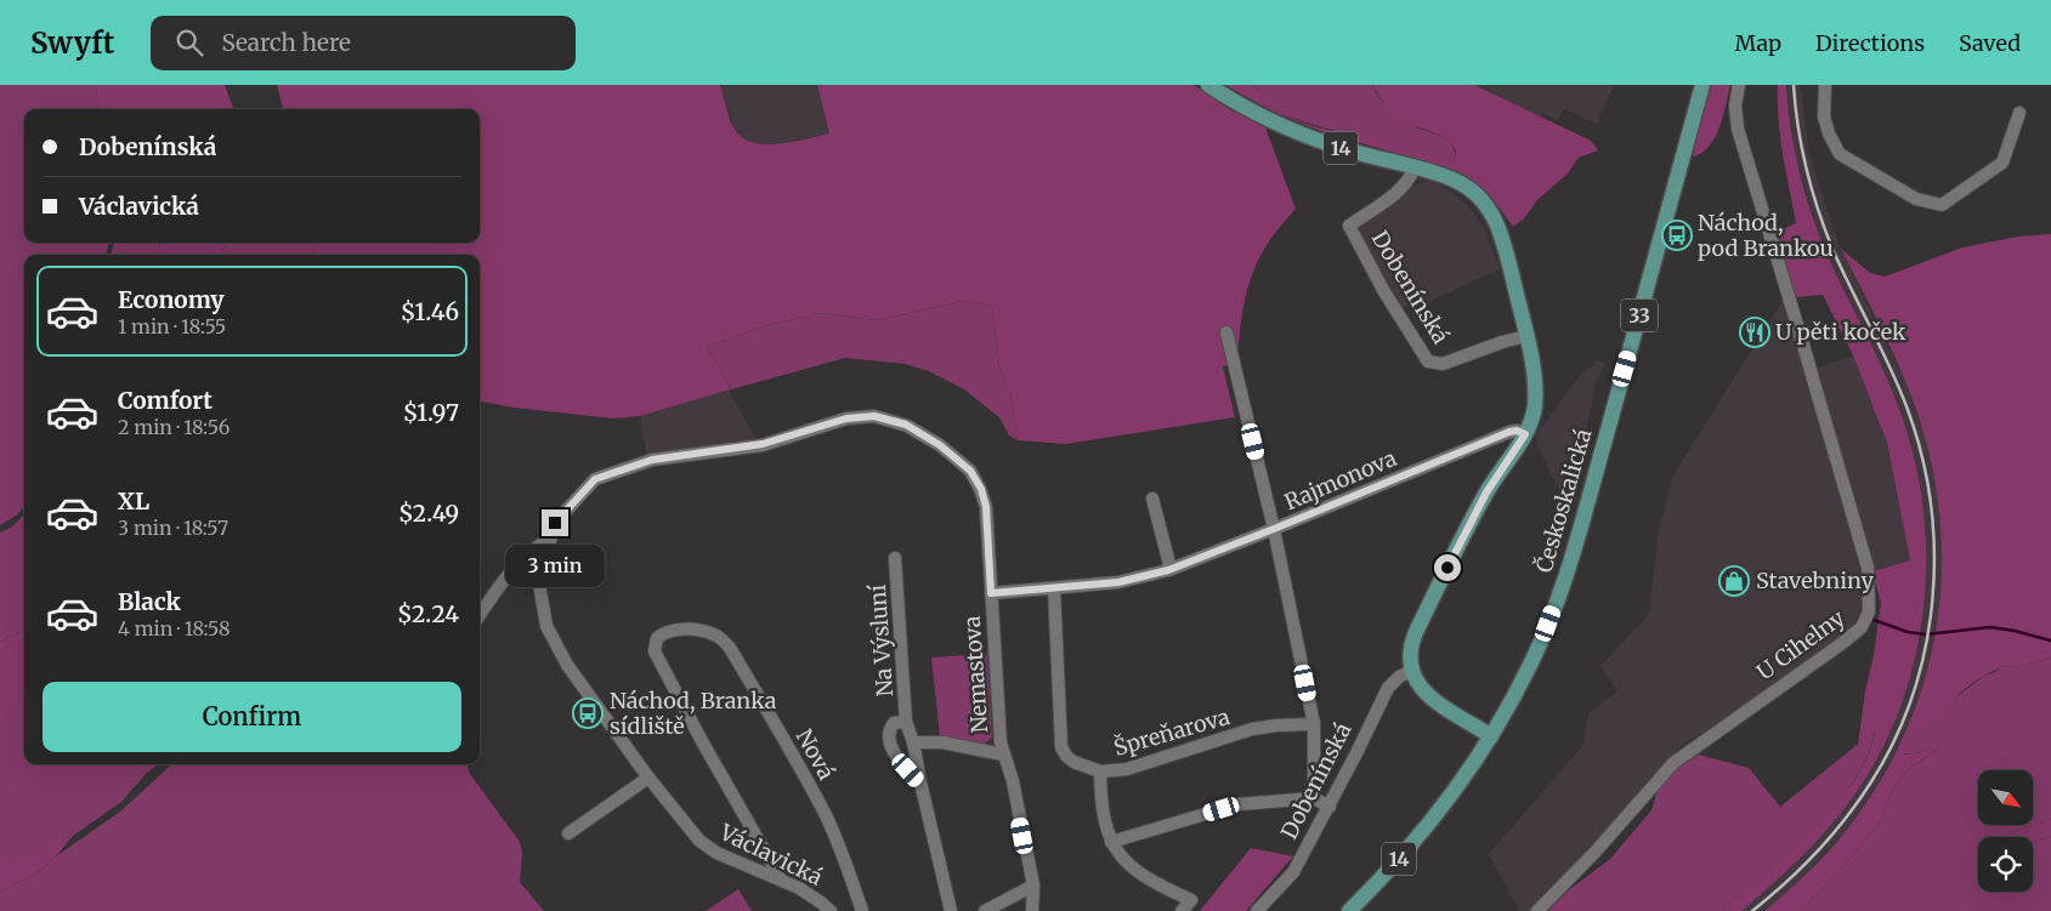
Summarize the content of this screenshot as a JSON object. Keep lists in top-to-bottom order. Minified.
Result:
{"streets":{"main road":["14","33","Českoskalická"],"street":["Dobenínská","Rajmonova","Na Výsluní","U Cihelny","Nemastova","Špreňarova","Nová","Václavická"]},"crossings":[["14","Dobenínská"],["14","Rajmonova"],["Rajmonova","Nemastova"],["Rajmonova","Špreňarova"],["Nemastova","Václavická"],["Nová","Václavická"]],"places":{"bus stop":["Náchod, pod Brankou","Náchod, Branka sídliště"],"restaurant":["U pěti koček"],"shop":["Stavebniny"]},"north":"bottom right","page":{"header":"Swyft","search":"Search here","nav":["Map","Directions","Saved"],"banner":["Dobenínská","Václavická"],"list":[{"name":"Economy","note":"1 min · 18:55","value":"$1.46"},{"name":"Comfort","note":"2 min · 18:56","value":"$1.97"},{"name":"XL","note":"3 min · 18:57","value":"$2.49"},{"name":"Black","note":"4 min · 18:58","value":"$2.24"}],"bubble":"3 min","buttons":"Confirm"}}
